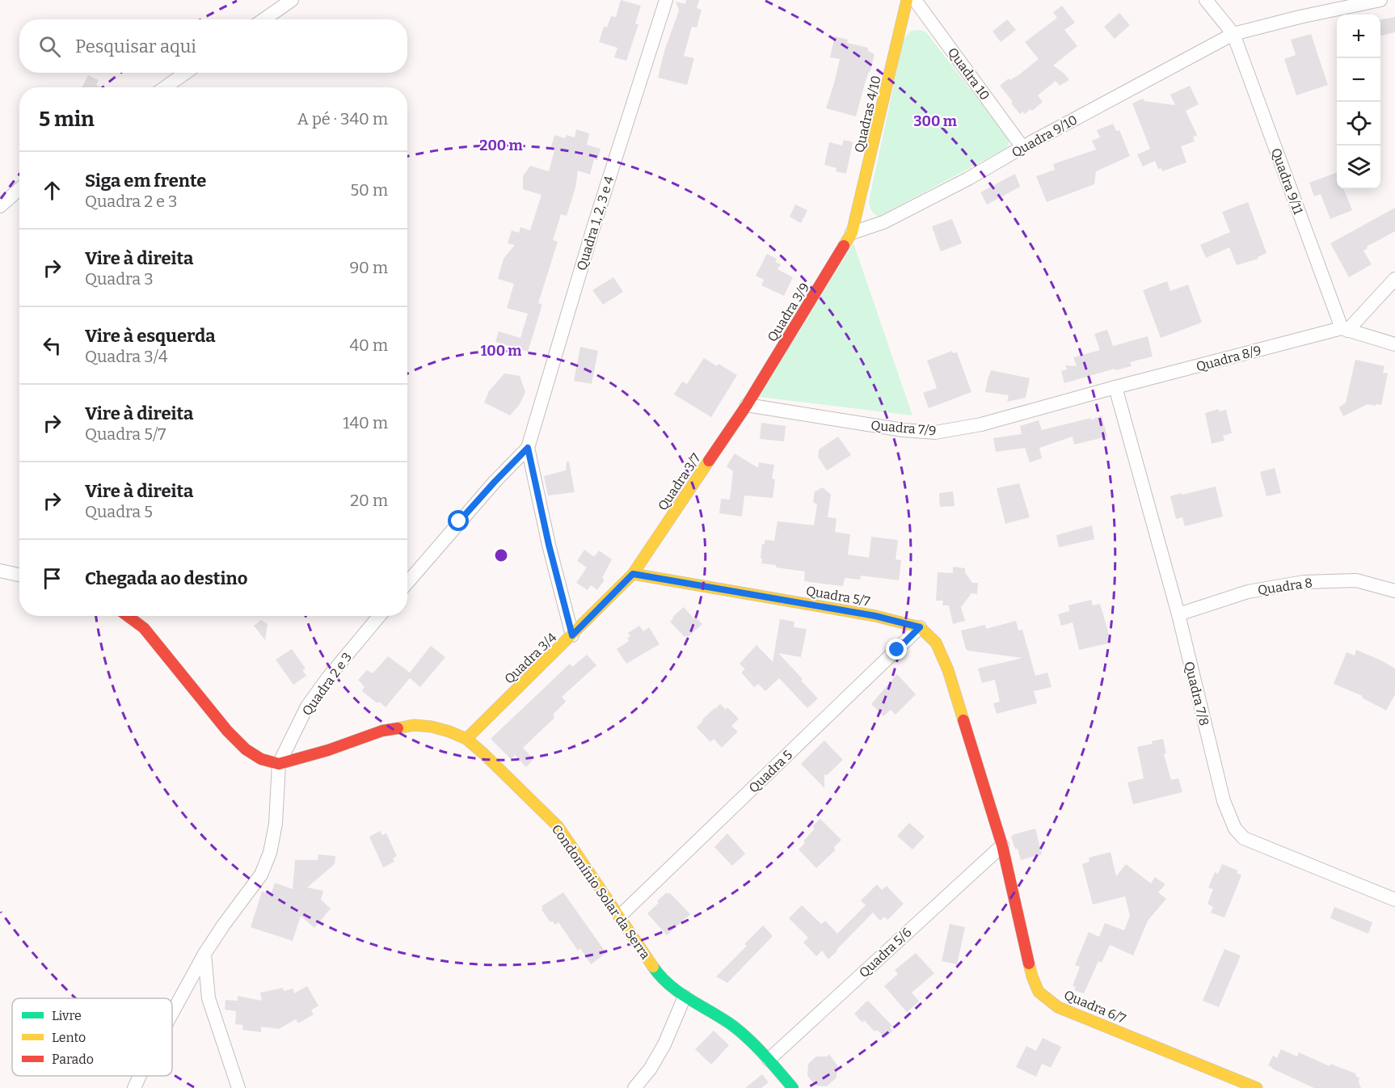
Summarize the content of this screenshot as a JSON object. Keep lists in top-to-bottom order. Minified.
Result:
{"streets":{"street":["Quadra 10","Quadras 4/10","Quadra 9/10","Quadra 9/11","Quadra 1, 2, 3 e 4","Quadra 3/9","Quadra 8/9","Quadra 7/9","Quadra 3/7","Quadra 8","Quadra 5/7","Quadra 3/4","Quadra 2 e 3","Quadra 7/8","Quadra 5","Condomínio Solar da Serra","Quadra 5/6","Quadra 6/7"]},"crossings":[["Quadra 10","Quadra 9/10"],["Quadras 4/10","Quadra 9/10"],["Quadras 4/10","Quadra 3/9"],["Quadra 9/10","Quadra 9/11"],["Quadra 9/10","Quadra 3/9"],["Quadra 9/11","Quadra 8/9"],["Quadra 3/9","Quadra 7/9"],["Quadra 3/9","Quadra 3/7"],["Quadra 8/9","Quadra 7/9"],["Quadra 8/9","Quadra 7/8"],["Quadra 7/9","Quadra 3/7"],["Quadra 7/9","Quadra 7/8"],["Quadra 3/7","Quadra 5/7"],["Quadra 3/7","Quadra 3/4"],["Quadra 8","Quadra 7/8"],["Quadra 5/7","Quadra 3/4"],["Quadra 5/7","Quadra 5"],["Quadra 3/4","Condomínio Solar da Serra"],["Quadra 2 e 3","Condomínio Solar da Serra"],["Quadra 5","Condomínio Solar da Serra"],["Condomínio Solar da Serra","Quadra 5/6"],["Quadra 5/6","Quadra 6/7"]],"legend":["Livre","Lento","Parado"],"page":{"map_buttons":["+","−"],"search":"Pesquisar aqui","heading":["5 min","A pé · 340 m"],"list":[["Siga em frente","Quadra 2 e 3","50 m"],["Vire à direita","Quadra 3","90 m"],["Vire à esquerda","Quadra 3/4","40 m"],["Vire à direita","Quadra 5/7","140 m"],["Vire à direita","Quadra 5","20 m"],"Chegada ao destino"]},"rings":["300 m","200 m","100 m"]}
